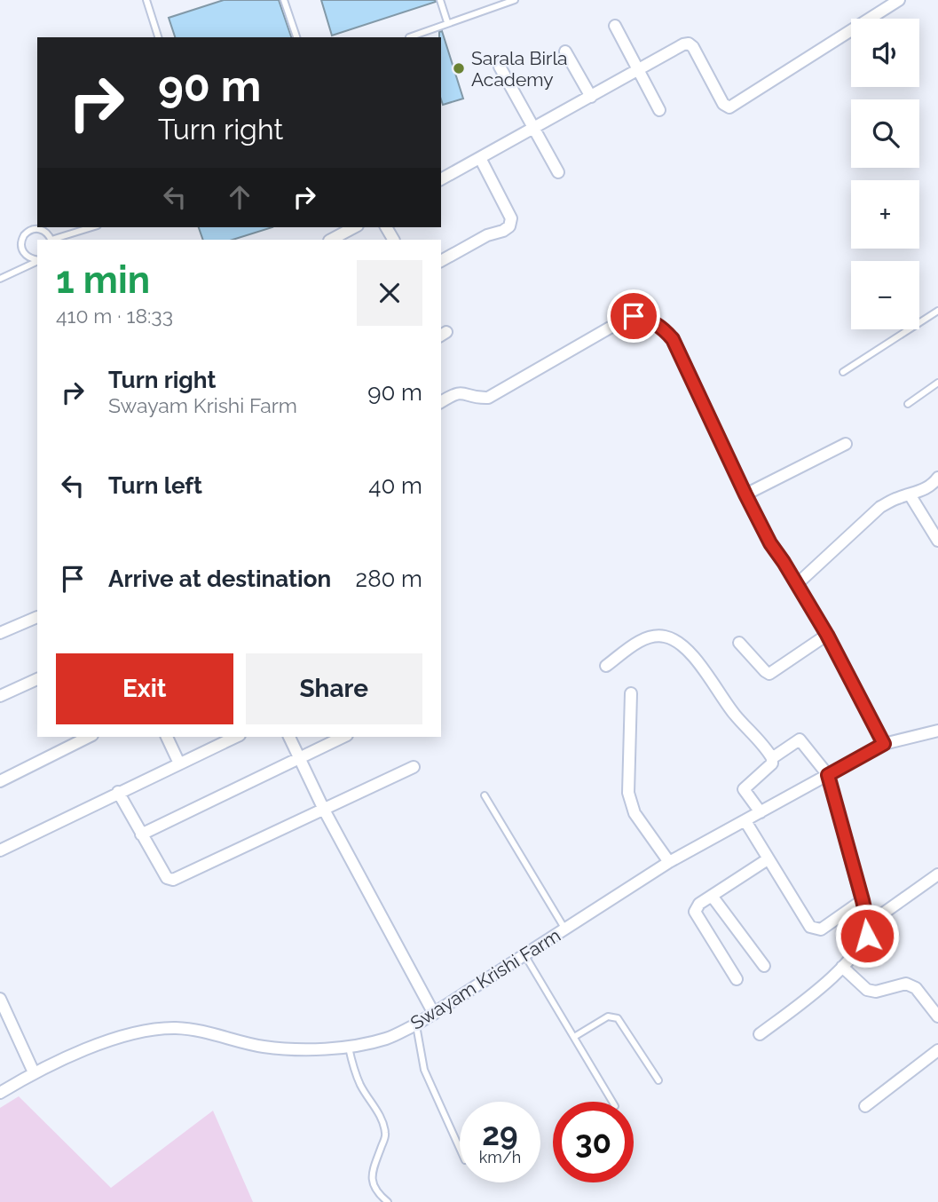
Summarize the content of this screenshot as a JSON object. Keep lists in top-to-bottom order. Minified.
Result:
{"streets":{"street":["Swayam Krishi Farm"]},"places":["Sarala Birla Academy"],"page":{"map_buttons":["+","−"],"turn":["90 m","Turn right"],"heading":["1 min","410 m · 18:33"],"list":[{"name":"Turn right","note":"Swayam Krishi Farm","value":"90 m"},{"name":"Turn left","value":"40 m"},{"name":"Arrive at destination","value":"280 m"}],"buttons":["Exit","Share"],"speed":"29 km/h","limit":"30"}}
